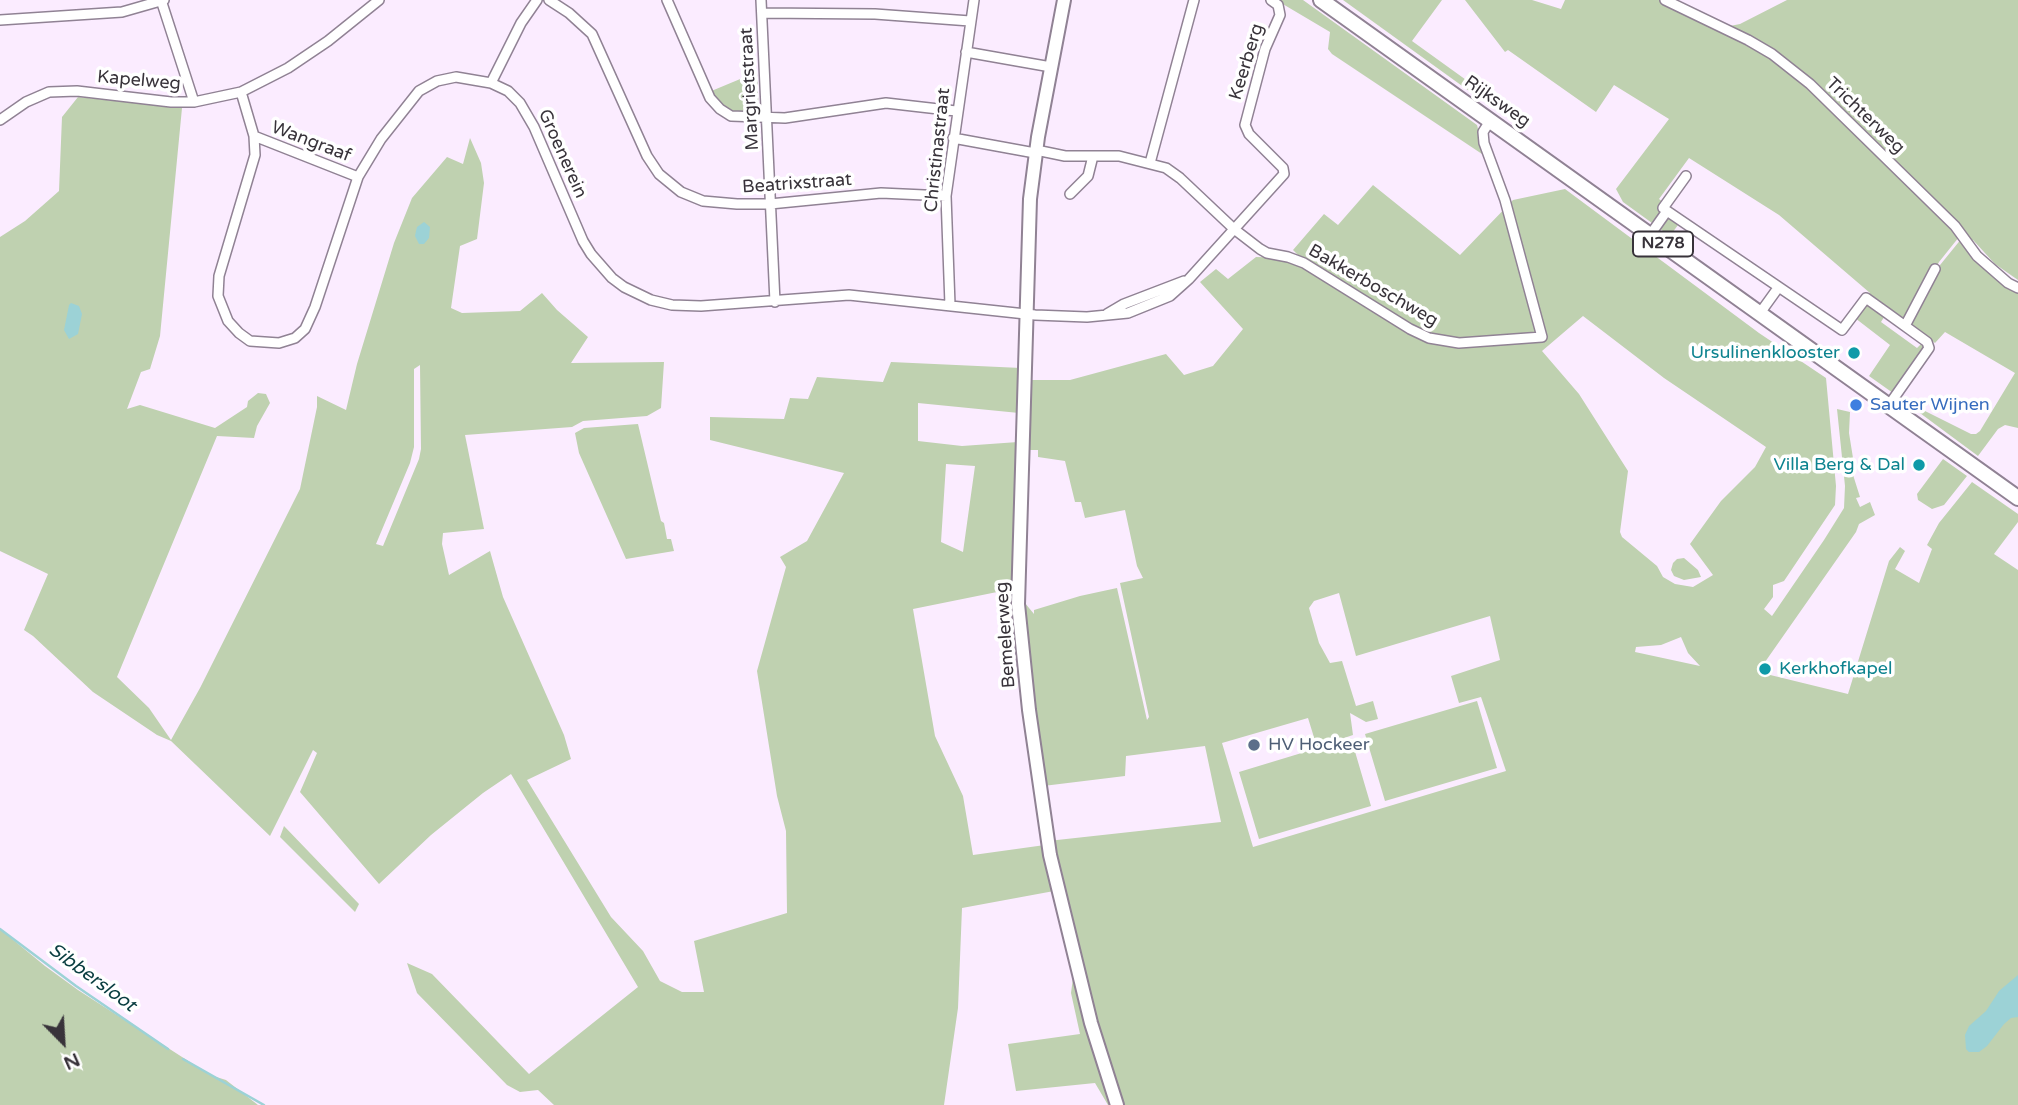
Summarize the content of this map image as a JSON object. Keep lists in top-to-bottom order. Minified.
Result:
{"streets":{"main road":["Rijksweg","N278"],"street":["Keerberg","Kapelweg","Margrietstraat","Trichterweg","Wangraaf","Christinastraat","Groenerein","Beatrixstraat","Bakkerboschweg","Bemelerweg"]},"crossings":[["Keerberg","Groenerein"],["Keerberg","Bakkerboschweg"],["Kapelweg","Groenerein"],["Margrietstraat","Groenerein"],["Margrietstraat","Beatrixstraat"],["Rijksweg","Bakkerboschweg"],["Wangraaf","Groenerein"],["Christinastraat","Groenerein"],["Christinastraat","Beatrixstraat"],["Groenerein","Bakkerboschweg"],["Groenerein","Bemelerweg"],["Bakkerboschweg","Bemelerweg"]],"water":["Sibbersloot"],"places":["Ursulinenklooster","Sauter Wijnen","Villa Berg & Dal","Kerkhofkapel","HV Hockeer"],"north":"bottom right"}
